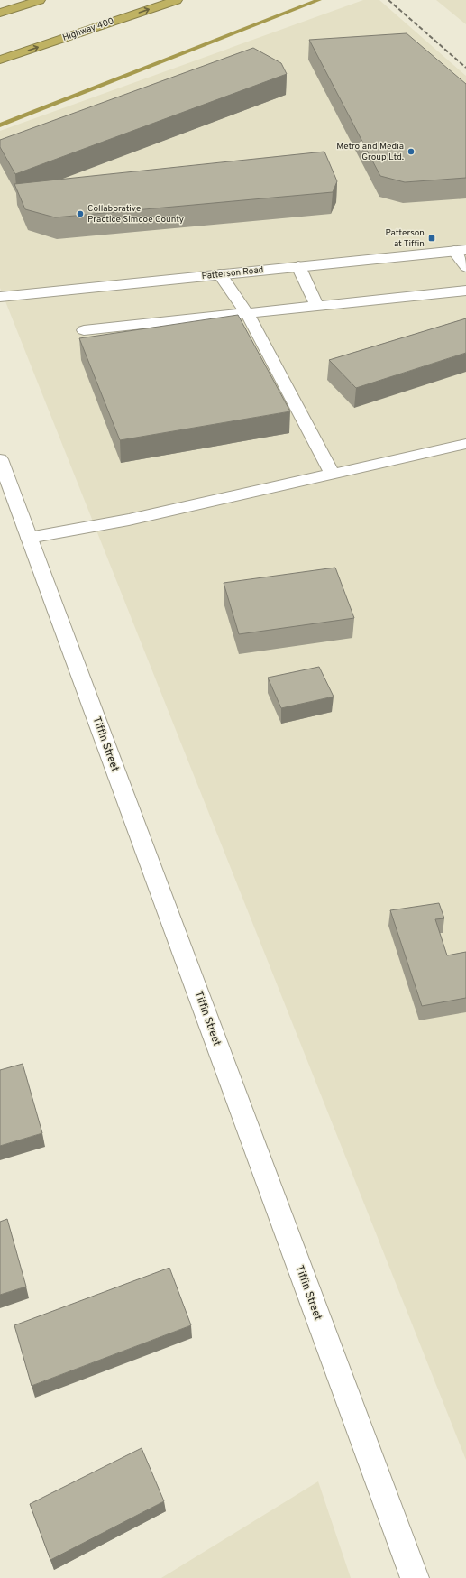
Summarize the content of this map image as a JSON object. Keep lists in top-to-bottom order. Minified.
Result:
{"streets":{"highway":["Highway 400"],"street":["Patterson Road","Tiffin Street"]},"one_way":["Highway 400"],"places":{"other":["Metroland Media Group Ltd.","Collaborative Practice Simcoe County"],"transit":["Patterson at Tiffin"]}}
